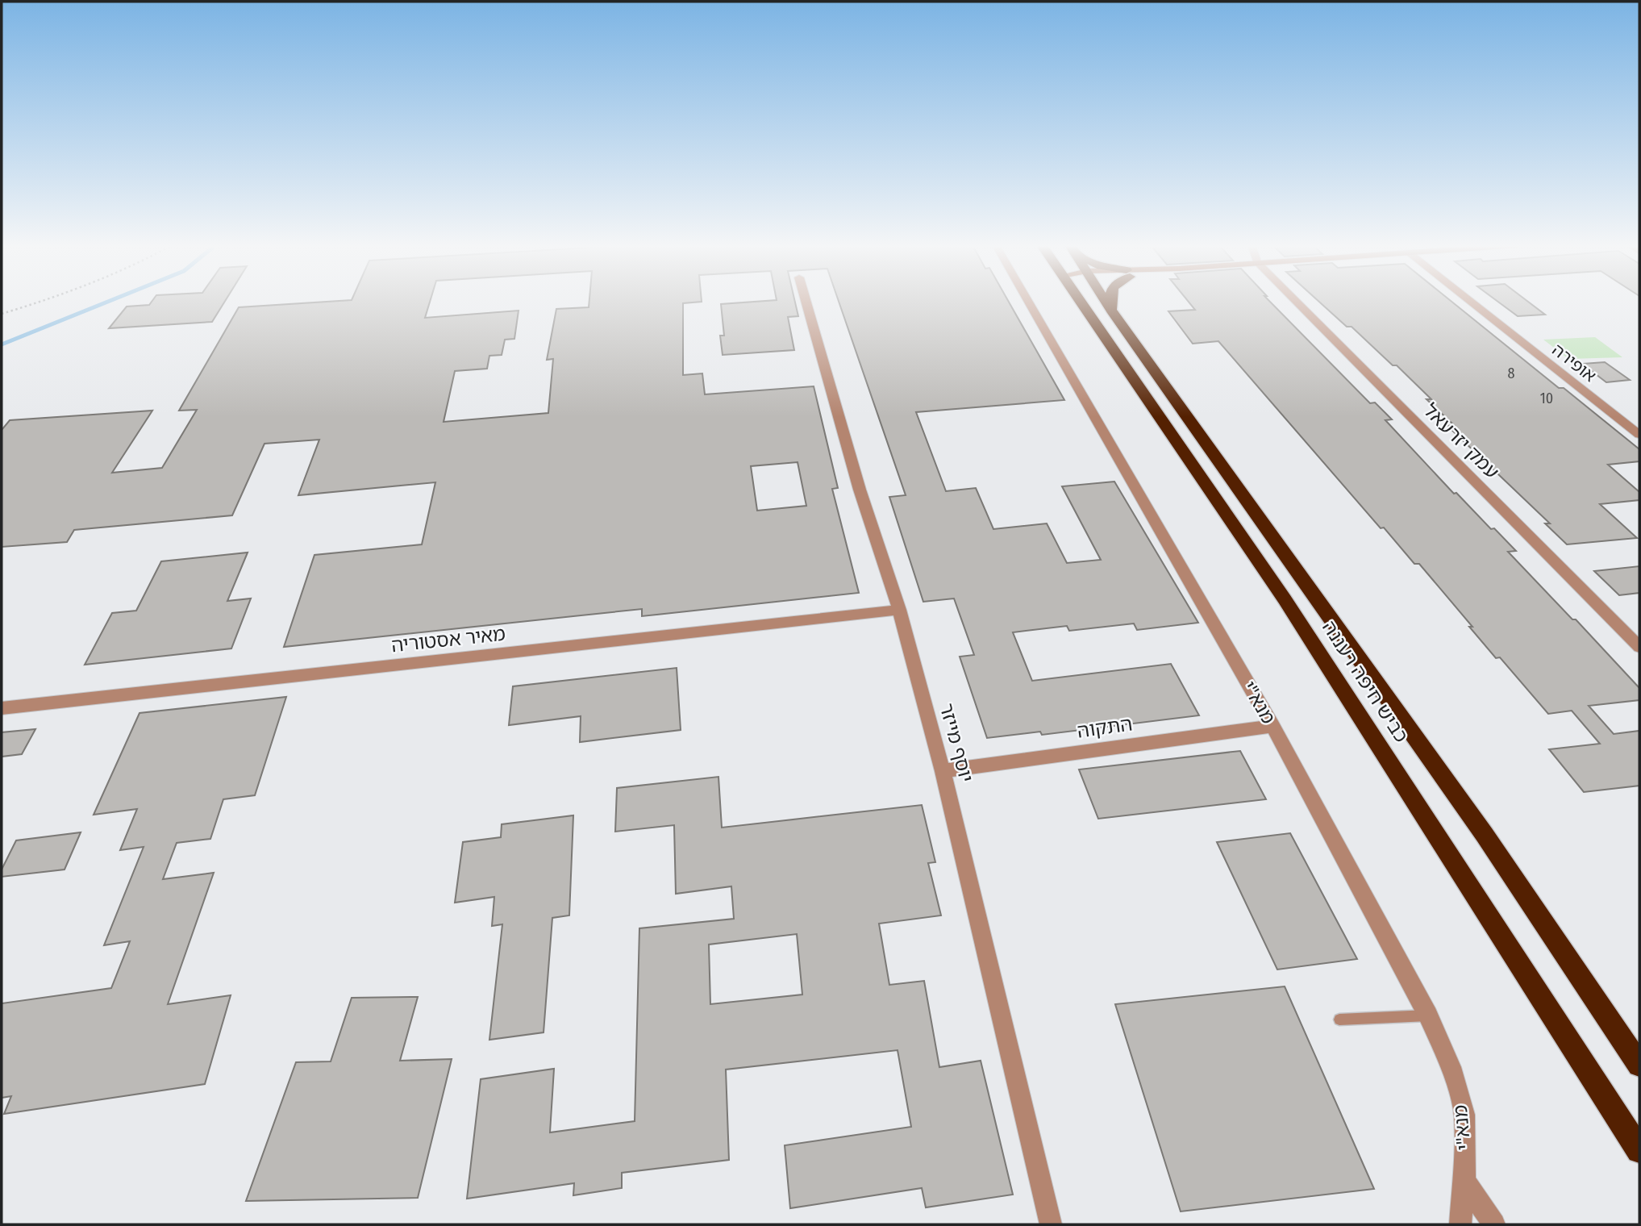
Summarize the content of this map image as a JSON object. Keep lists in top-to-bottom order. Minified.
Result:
{"streets":{"highway":["כביש חיפה רעננה"],"street":["אופירה","עמק יזרעאל","מאיר אסטוריה","מנא\"י","התקוה","יוסף מייזר"]},"crossings":[["מאיר אסטוריה","יוסף מייזר"],["מנא\"י","התקוה"],["התקוה","יוסף מייזר"]],"house_numbers":["8","10"]}
